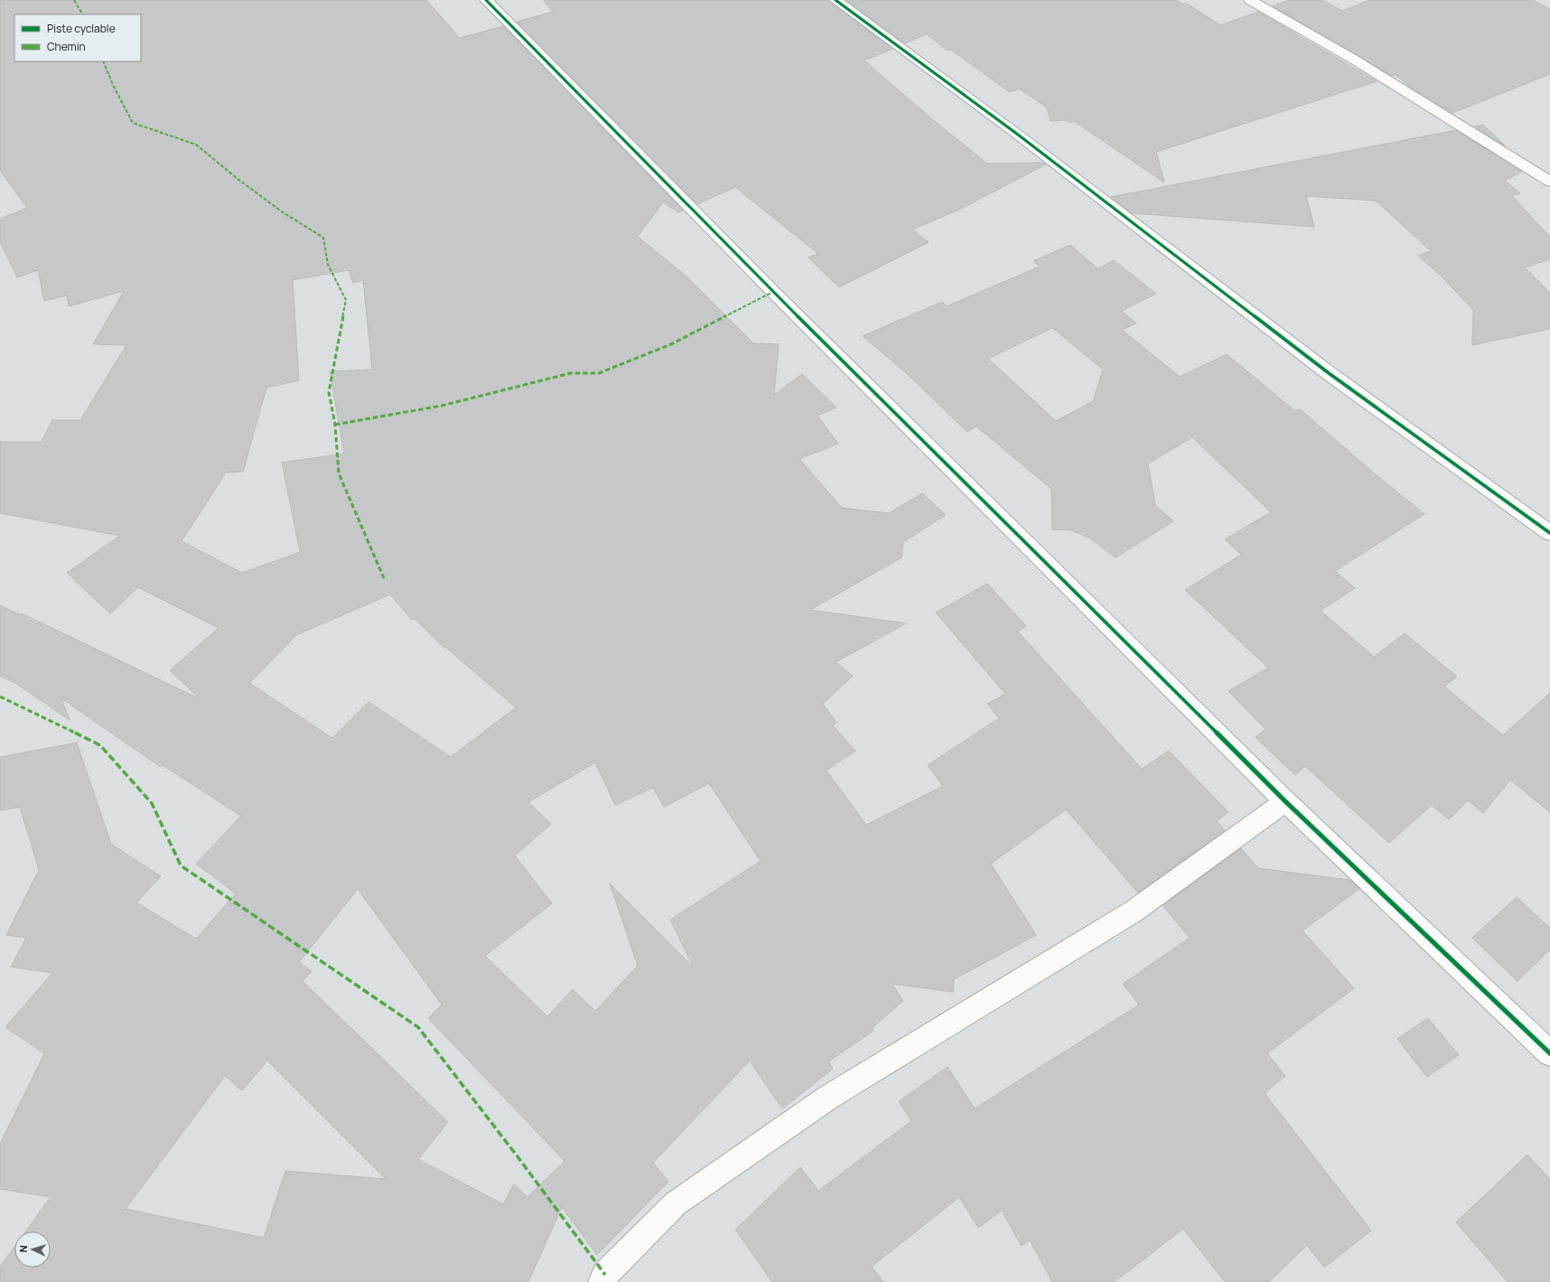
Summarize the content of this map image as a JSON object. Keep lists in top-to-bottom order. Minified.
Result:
{"legend":["Piste cyclable","Chemin"],"north":"left"}
